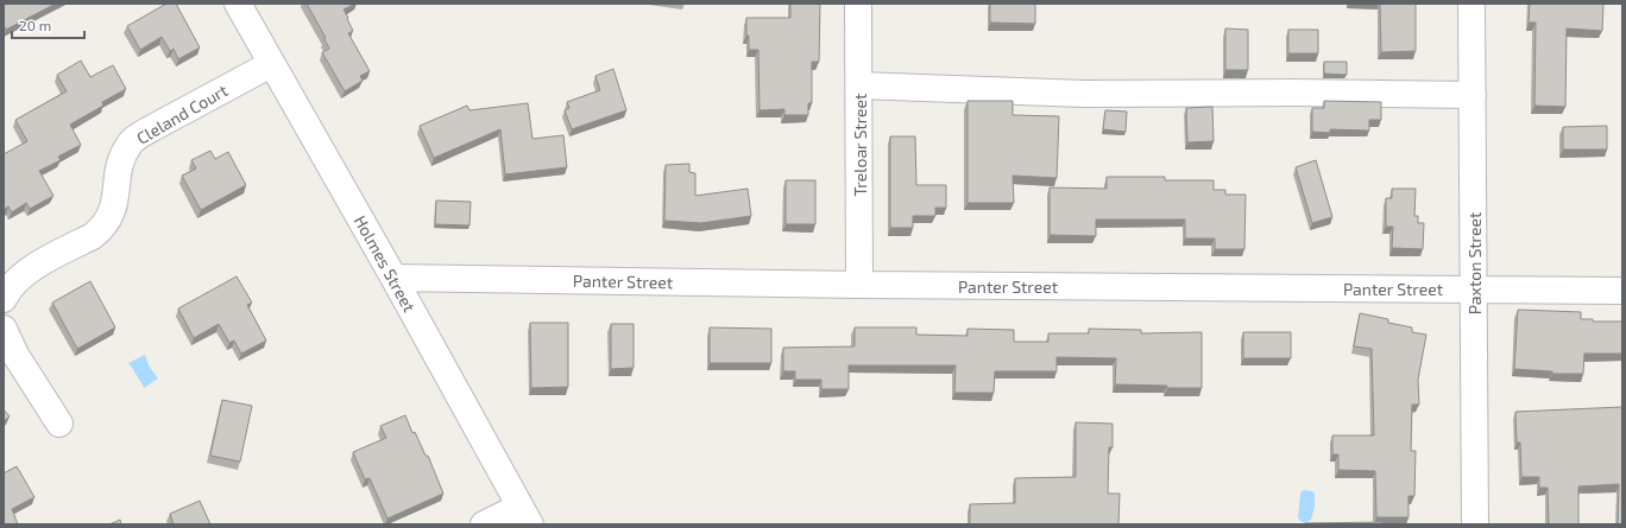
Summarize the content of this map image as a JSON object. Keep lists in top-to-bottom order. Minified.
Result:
{"streets":{"street":["Cleland Court","Treloar Street","Holmes Street","Paxton Street","Panter Street"]},"crossings":[["Cleland Court","Holmes Street"],["Treloar Street","Panter Street"],["Holmes Street","Panter Street"],["Paxton Street","Panter Street"]],"scale_bar":"20 m"}
